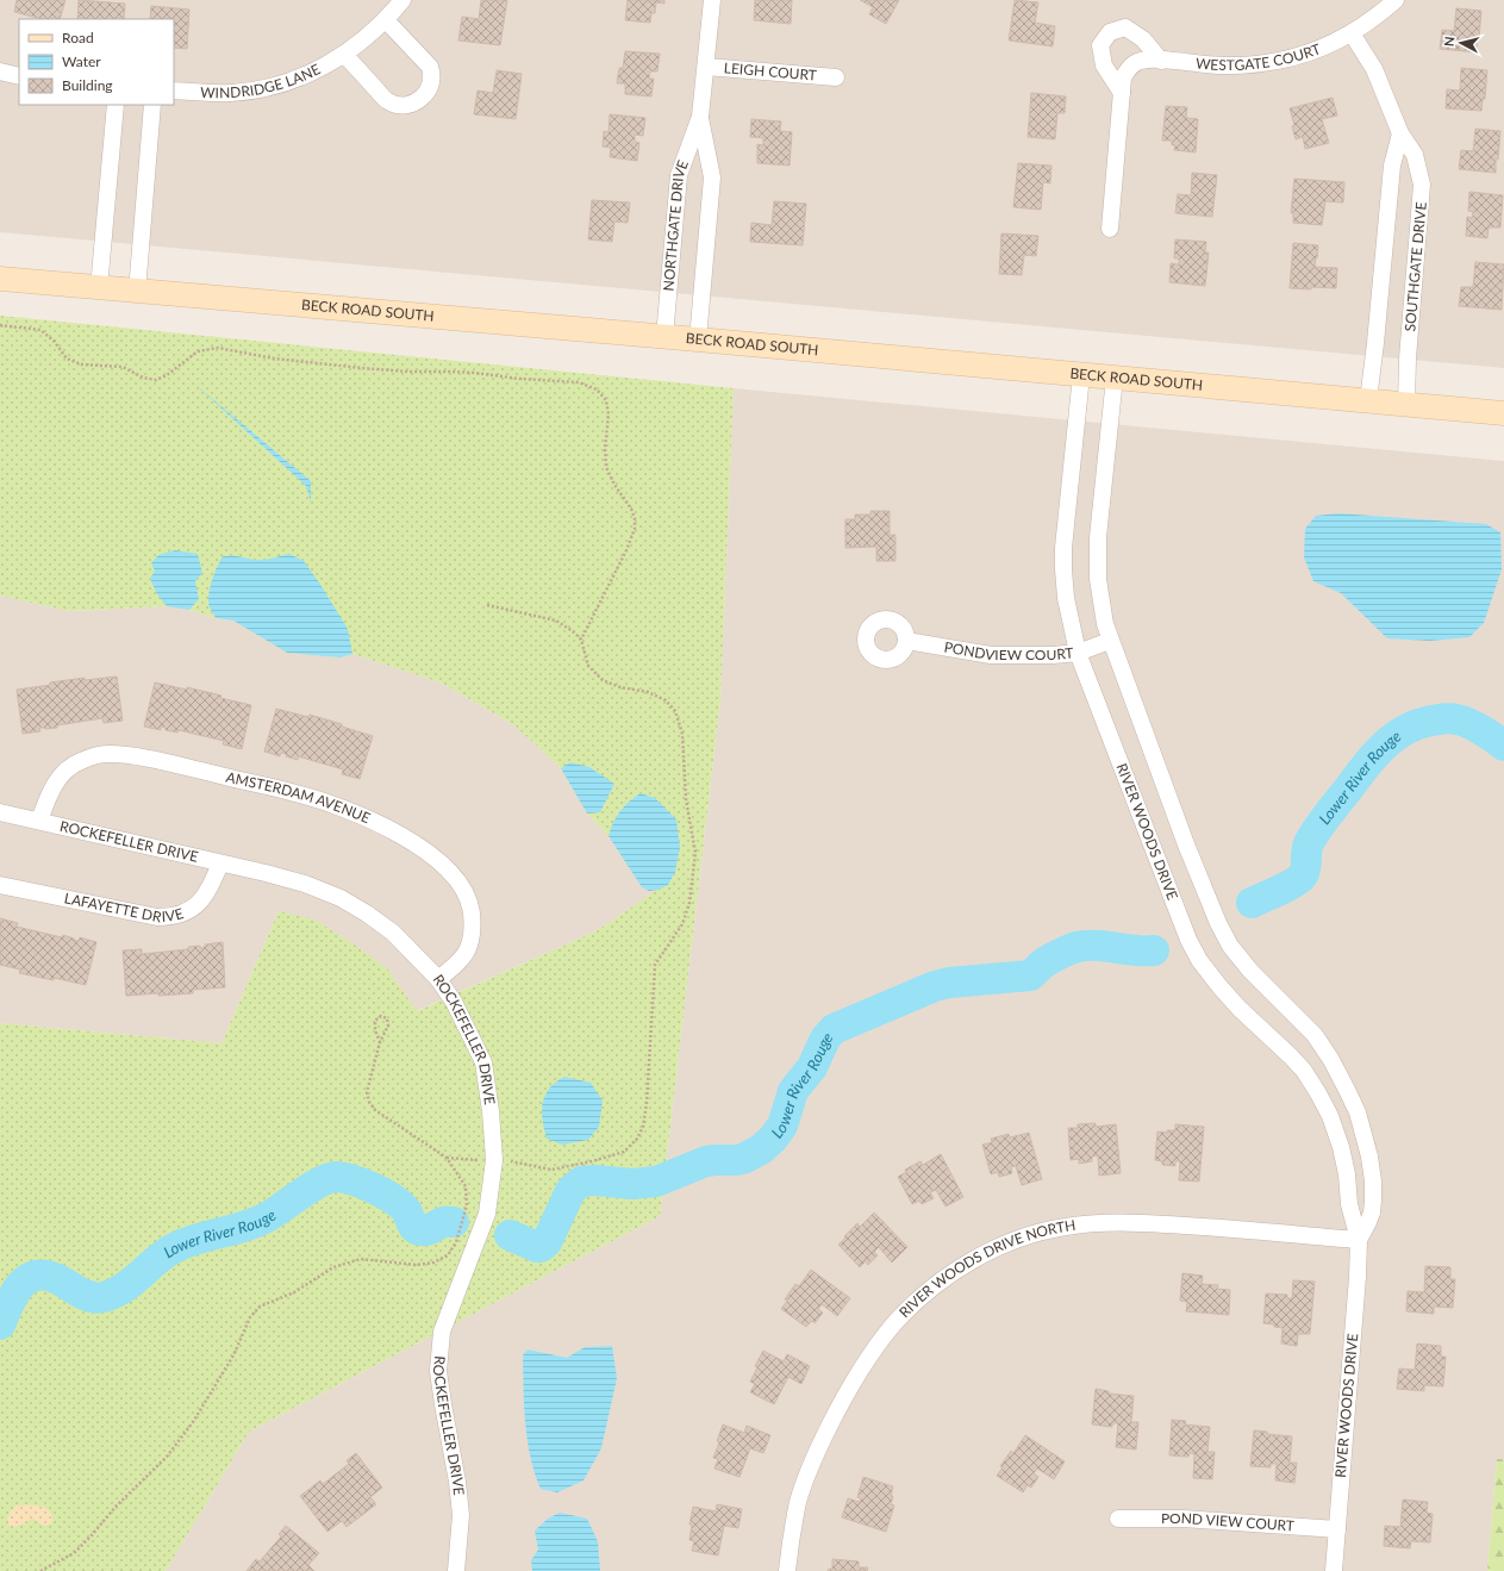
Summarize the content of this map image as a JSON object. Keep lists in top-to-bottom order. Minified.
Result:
{"streets":{"main road":["BECK ROAD SOUTH"],"street":["WESTGATE COURT","LEIGH COURT","WINDRIDGE LANE","NORTHGATE DRIVE","SOUTHGATE DRIVE","PONDVIEW COURT","AMSTERDAM AVENUE","RIVER WOODS DRIVE","ROCKEFELLER DRIVE","LAFAYETTE DRIVE","RIVER WOODS DRIVE NORTH","POND VIEW COURT"]},"crossings":[["WESTGATE COURT","SOUTHGATE DRIVE"],["LEIGH COURT","NORTHGATE DRIVE"],["NORTHGATE DRIVE","BECK ROAD SOUTH"],["SOUTHGATE DRIVE","BECK ROAD SOUTH"],["BECK ROAD SOUTH","RIVER WOODS DRIVE"],["PONDVIEW COURT","RIVER WOODS DRIVE"],["AMSTERDAM AVENUE","ROCKEFELLER DRIVE"],["RIVER WOODS DRIVE","RIVER WOODS DRIVE NORTH"],["RIVER WOODS DRIVE","POND VIEW COURT"],["ROCKEFELLER DRIVE","LAFAYETTE DRIVE"]],"water":["Lower River Rouge"],"legend":["Road","Water","Building"],"north":"left"}
